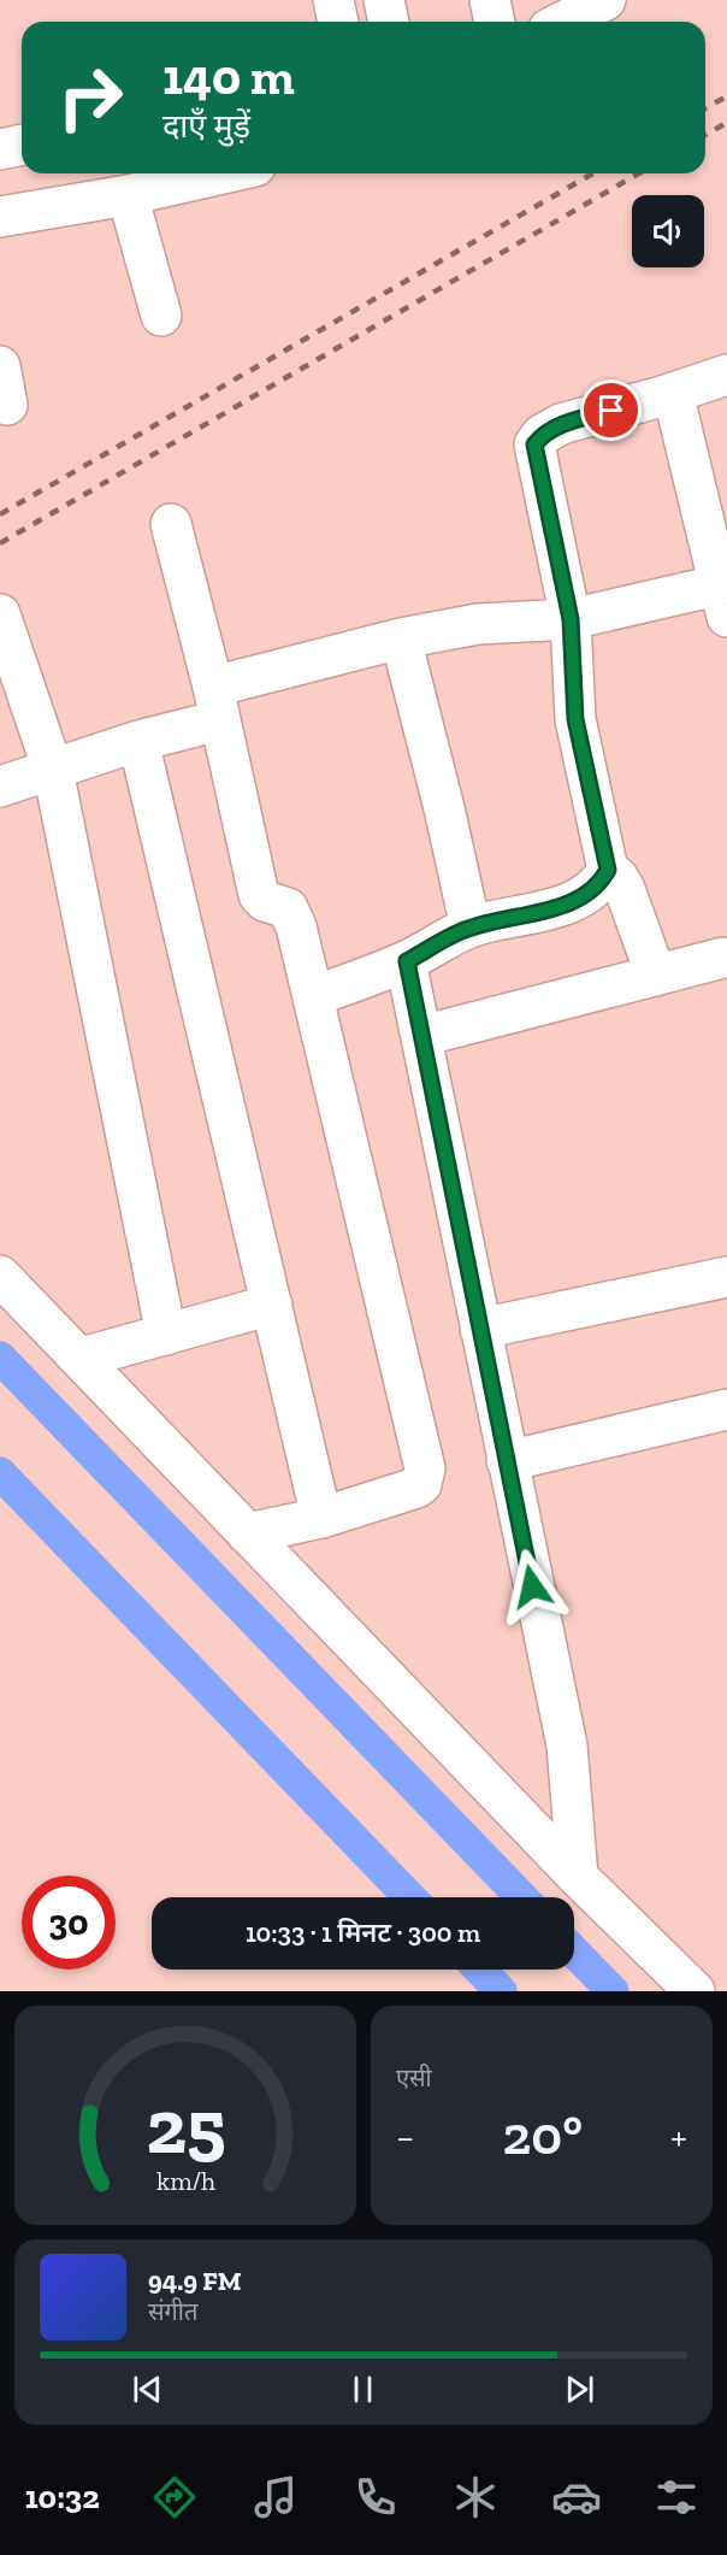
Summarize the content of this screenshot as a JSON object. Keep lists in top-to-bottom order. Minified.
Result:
{"page":{"turn":["140 m","दाएँ मुड़ें"],"limit":"30","trip":"10:33 · 1 मिनट · 300 m","tile":"एसी","heat":["−","20°","+"],"song":["94.9 FM","संगीत"],"tabs":"10:32","gauge":["25","km/h"]}}
